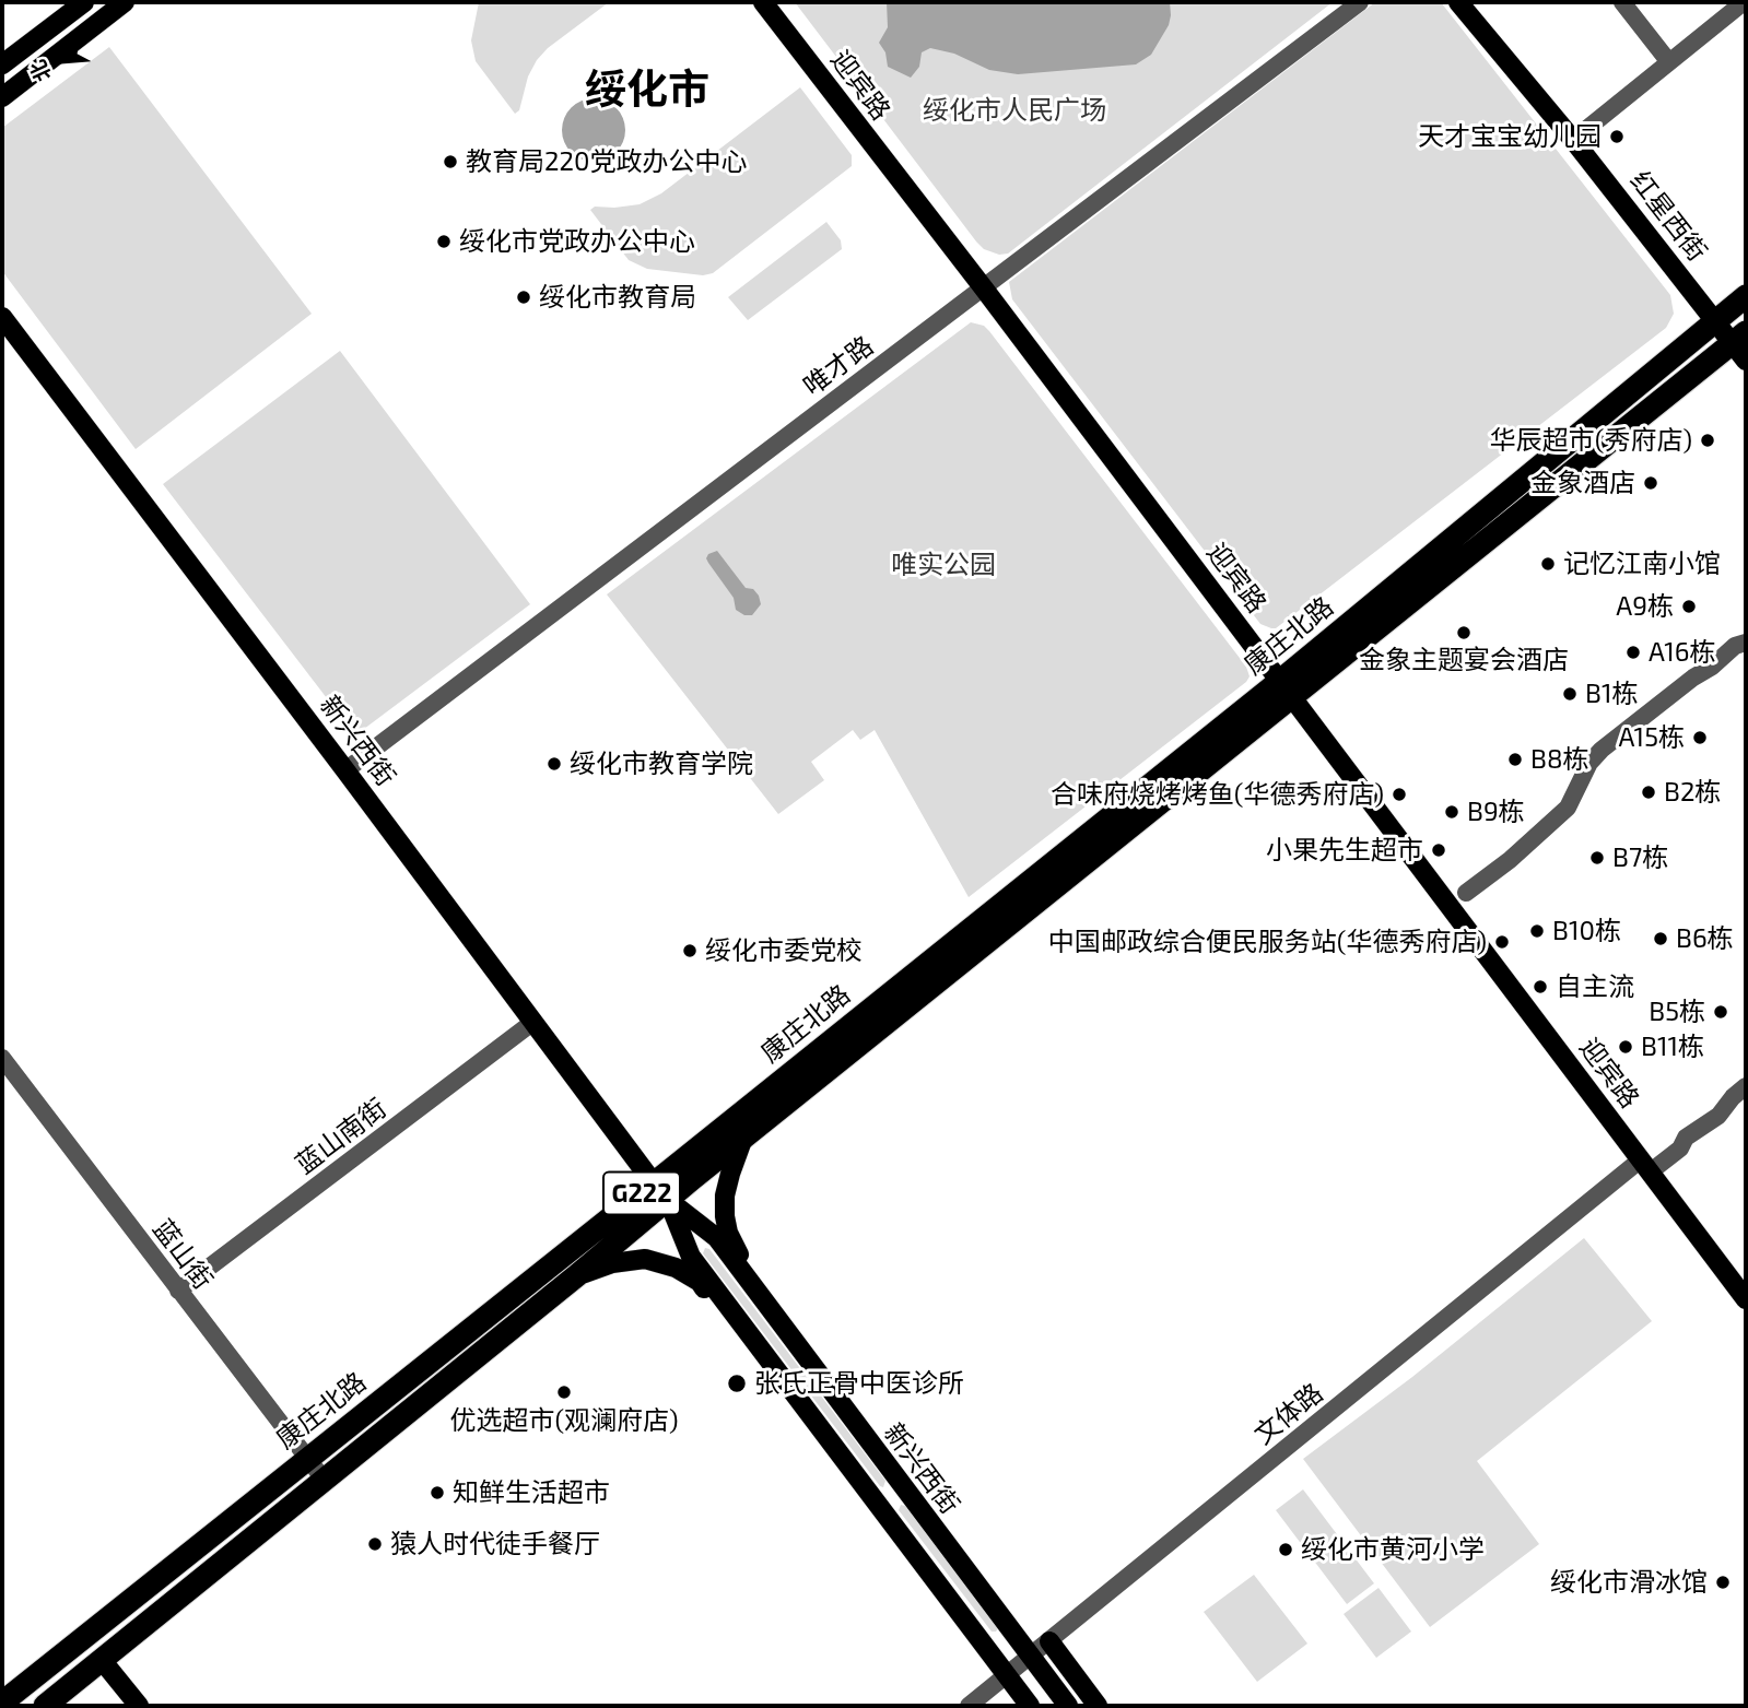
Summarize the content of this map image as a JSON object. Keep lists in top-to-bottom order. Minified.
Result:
{"streets":{"highway":["康庄北路","G222"],"main road":["迎宾路","红星西街","新兴西街"],"street":["唯才路","蓝山南街","蓝山街","文体路"]},"crossings":[["迎宾路","唯才路"],["迎宾路","康庄北路"],["迎宾路","文体路"],["红星西街","康庄北路"],["唯才路","新兴西街"],["康庄北路","新兴西街"],["康庄北路","蓝山街"],["新兴西街","蓝山南街"],["新兴西街","文体路"],["蓝山南街","蓝山街"]],"districts":["绥化市"],"parks":["绥化市人民广场","唯实公园"],"places":["天才宝宝幼儿园","教育局220党政办公中心","绥化市党政办公中心","绥化市教育局","华辰超市(秀府店)","金象酒店","记忆江南小馆","A9栋","金象主题宴会酒店","A16栋","B1栋","A15栋","B8栋","绥化市教育学院","B2栋","合味府烧烤烤鱼(华德秀府店)","B9栋","小果先生超市","B7栋","B10栋","B6栋","中国邮政综合便民服务站(华德秀府店)","绥化市委党校","自主流","B5栋","B11栋","张氏正骨中医诊所","优选超市(观澜府店)","知鲜生活超市","猿人时代徒手餐厅","绥化市黄河小学","绥化市滑冰馆"],"north":"bottom left"}
